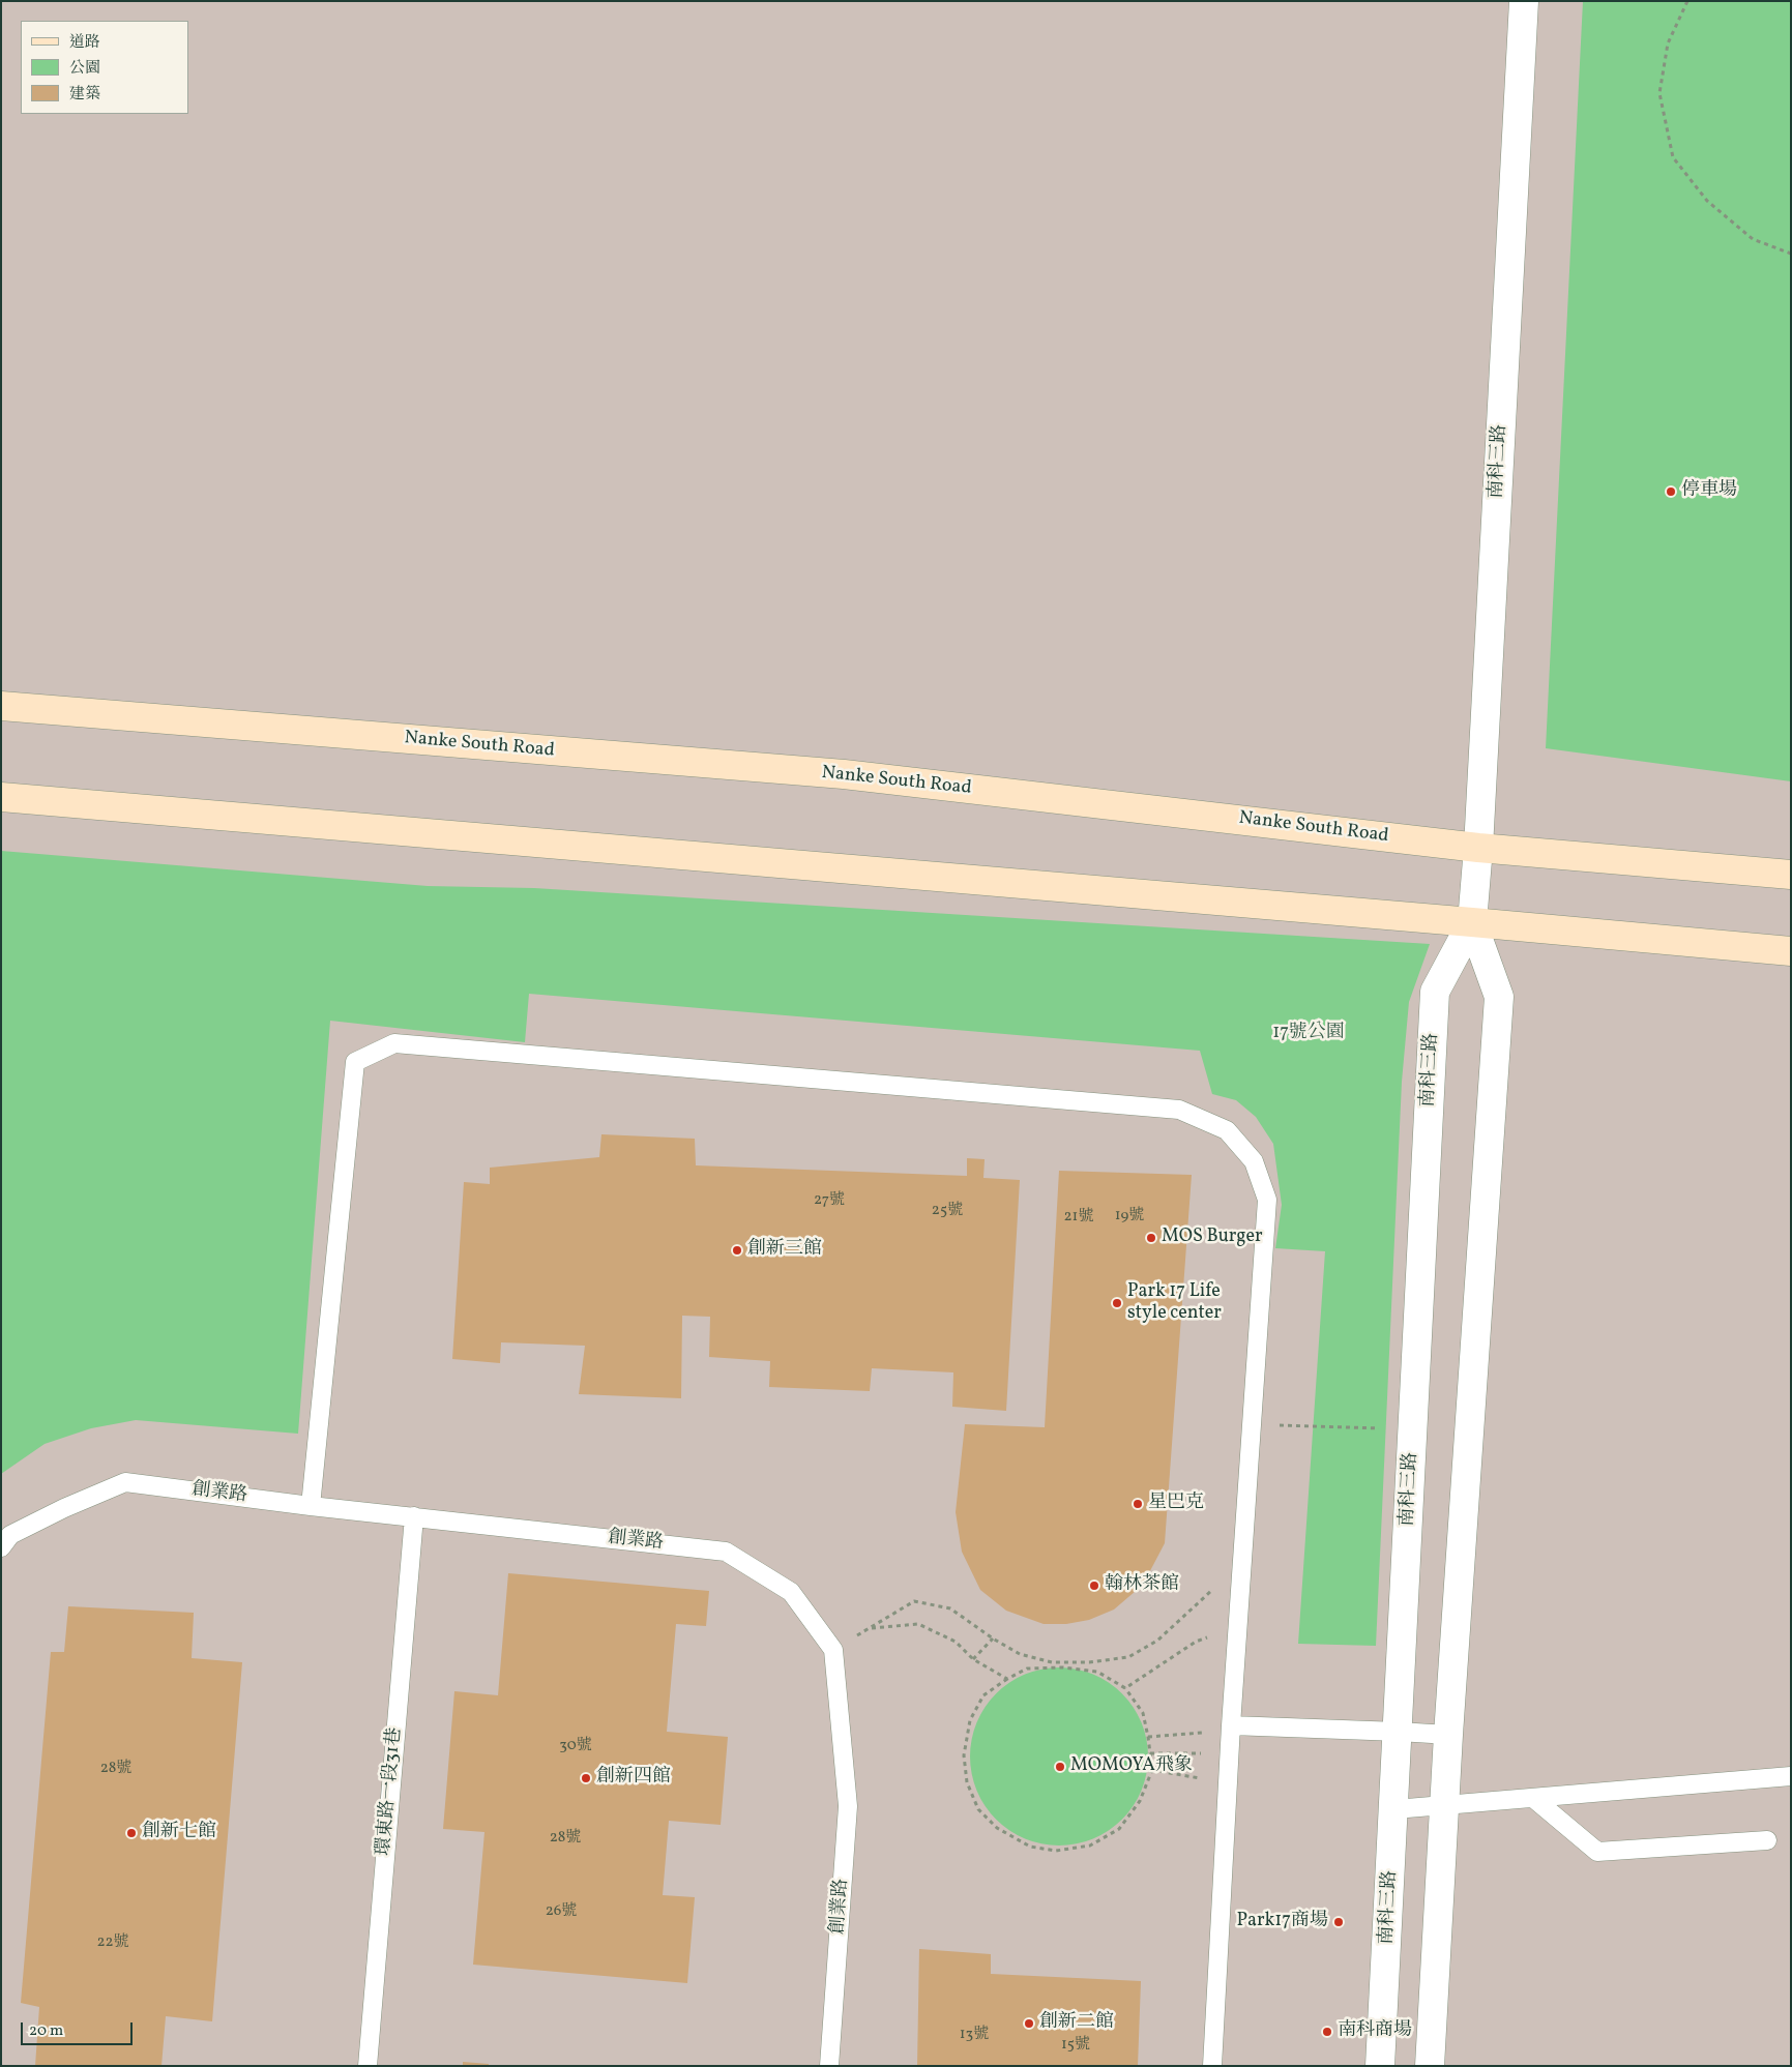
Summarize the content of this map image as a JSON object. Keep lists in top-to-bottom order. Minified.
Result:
{"streets":{"street":["南科三路","Nanke South Road"],"lane":["創業路","環東路一段31巷"]},"crossings":[["南科三路","Nanke South Road"],["創業路","環東路一段31巷"]],"parks":["17號公園"],"places":["停車場","MOS Burger","創新三館","Park 17 Life style center","星巴克","翰林茶館","MOMOYA飛象","創新四館","創新七館","Park17商場","創新二館","南科商場"],"house_numbers":["27號","25號","19號","21號","30號","28號","28號","26號","22號","13號","15號"],"legend":["道路","公園","建築"],"scale_bar":"20 m"}
